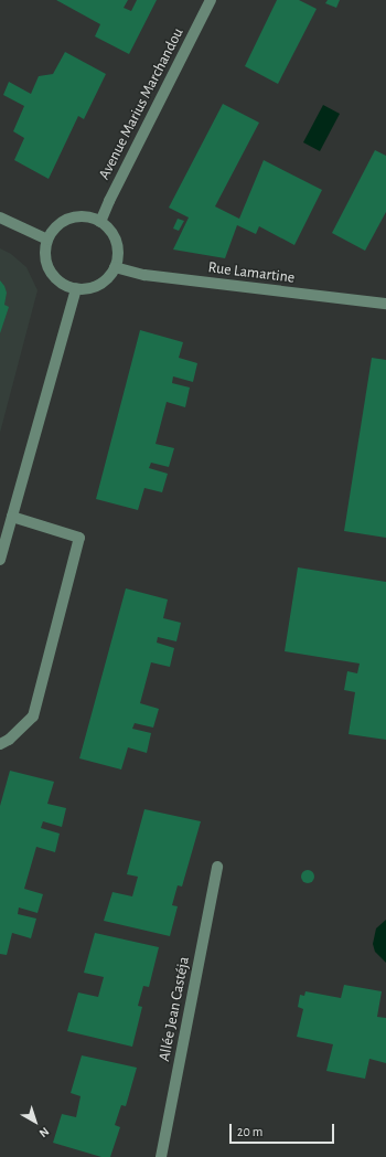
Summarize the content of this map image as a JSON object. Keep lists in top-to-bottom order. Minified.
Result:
{"streets":{"street":["Avenue Marius Marchandou","Rue Lamartine","Allée Jean Castéja"]},"crossings":[["Avenue Marius Marchandou","Rue Lamartine"]],"scale_bar":"20 m","north":"bottom right"}
